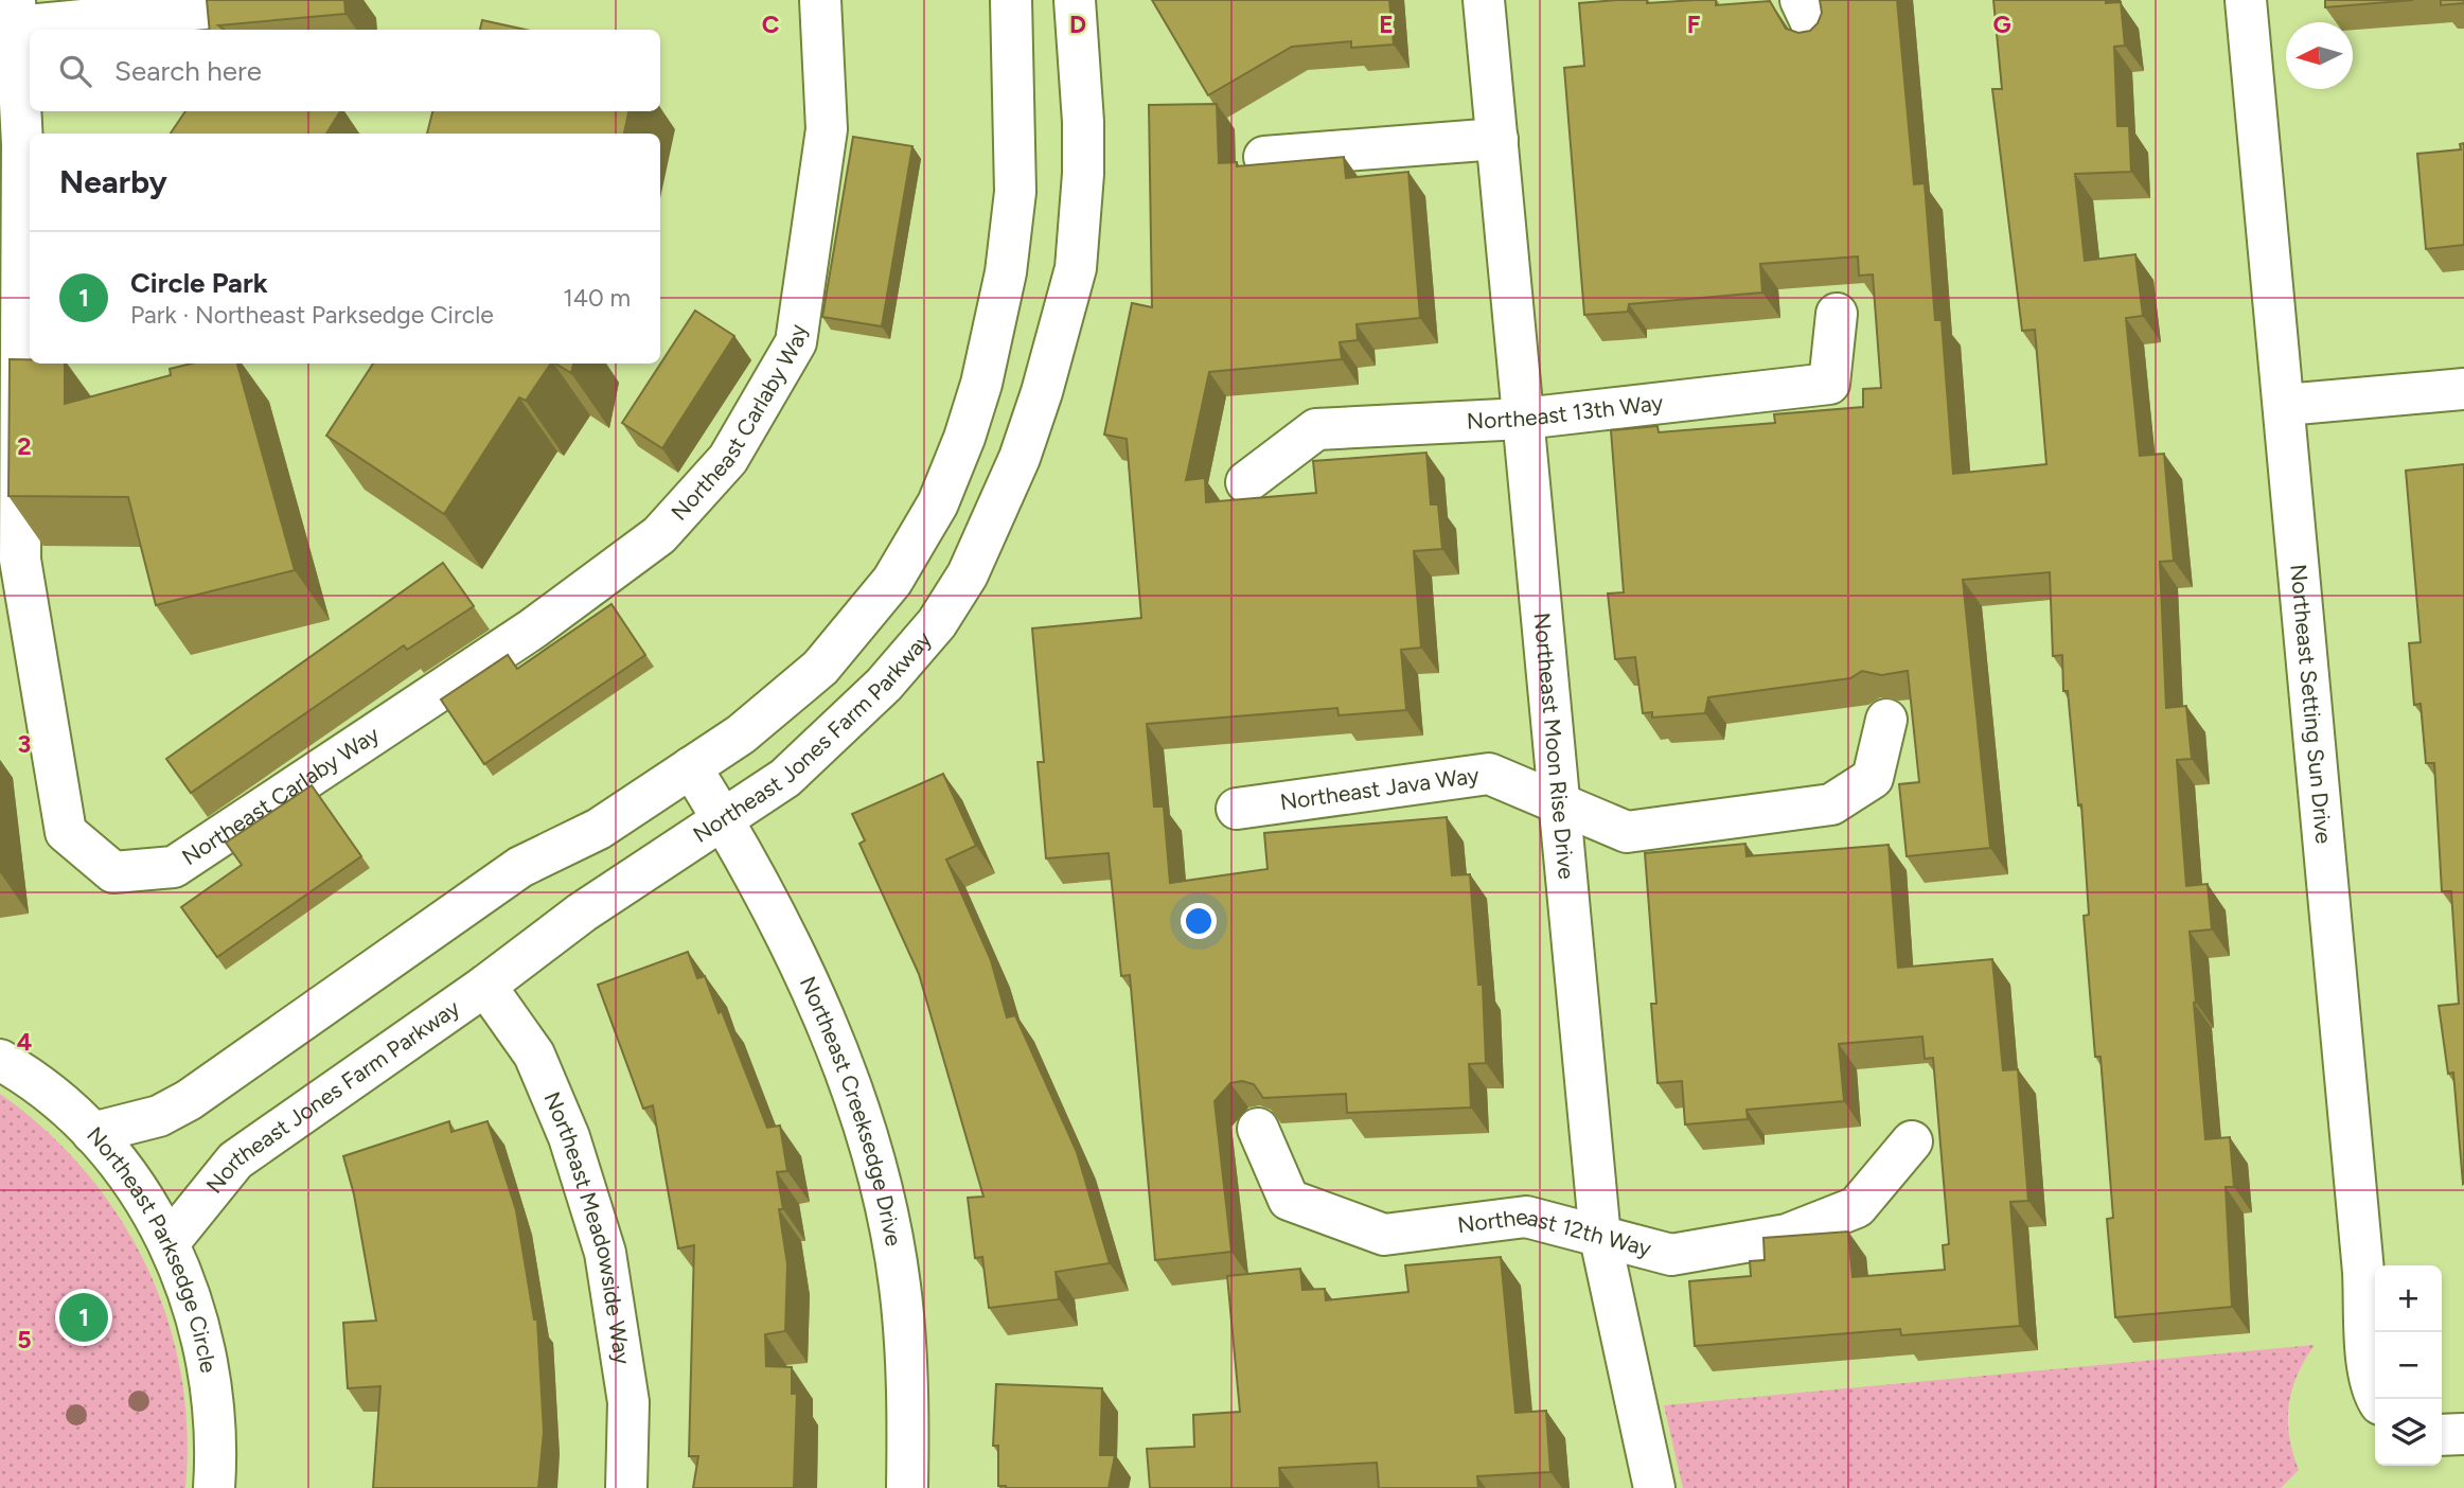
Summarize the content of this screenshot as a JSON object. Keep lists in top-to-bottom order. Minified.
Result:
{"streets":{"street":["Northeast 13th Way","Northeast Carlaby Way","Northeast Setting Sun Drive","Northeast Jones Farm Parkway","Northeast Moon Rise Drive","Northeast Java Way","Northeast Creeksedge Drive","Northeast Meadowside Way","Northeast 12th Way","Northeast Parksedge Circle"]},"crossings":[["Northeast 13th Way","Northeast Moon Rise Drive"],["Northeast Jones Farm Parkway","Northeast Creeksedge Drive"],["Northeast Jones Farm Parkway","Northeast Meadowside Way"],["Northeast Jones Farm Parkway","Northeast Parksedge Circle"],["Northeast Moon Rise Drive","Northeast Java Way"],["Northeast Moon Rise Drive","Northeast 12th Way"]],"north":"left","page":{"search":"Search here","heading":"Nearby","list":[{"mark":"1","name":"Circle Park","note":"Park · Northeast Parksedge Circle","value":"140 m"}],"map_buttons":["+","−"],"pins":"1"},"grid":{"columns":["C","D","E","F","G"],"rows":["2","3","4","5"]}}
